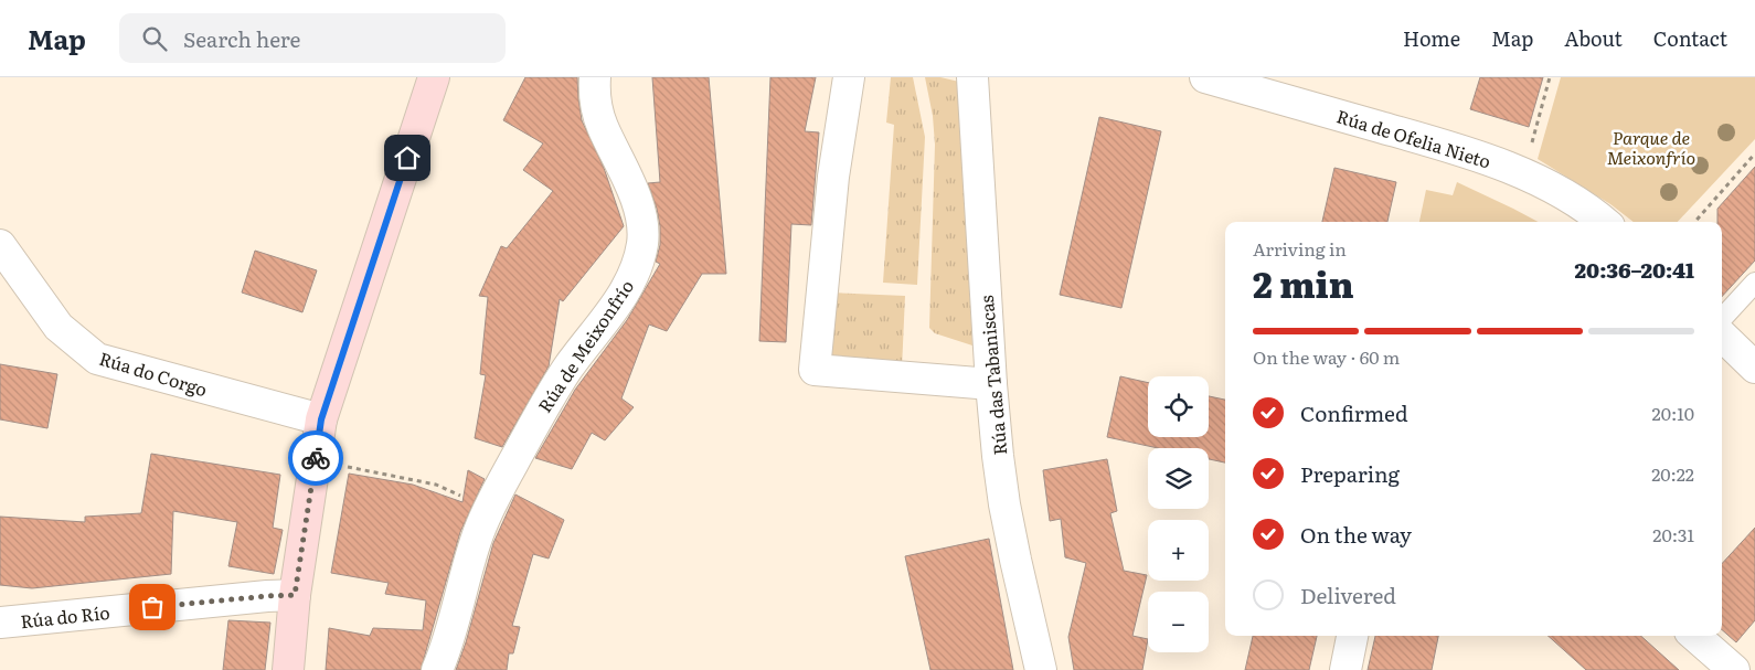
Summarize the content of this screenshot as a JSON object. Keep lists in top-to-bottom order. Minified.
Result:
{"streets":{"street":["Rúa de Ofelia Nieto","Rúa de Meixonfrío","Rúa do Corgo","Rúa das Tabaniscas","Rúa do Río"]},"parks":["Parque de Meixonfrío"],"page":{"header":"Map","search":"Search here","nav":["Home","Map","About","Contact"],"heading":["2 min","Arriving in","20:36–20:41"],"bar":"On the way · 60 m","map_buttons":["+","−"],"list":[["Confirmed","20:10"],["Preparing","20:22"],["On the way","20:31"],"Delivered"]}}
